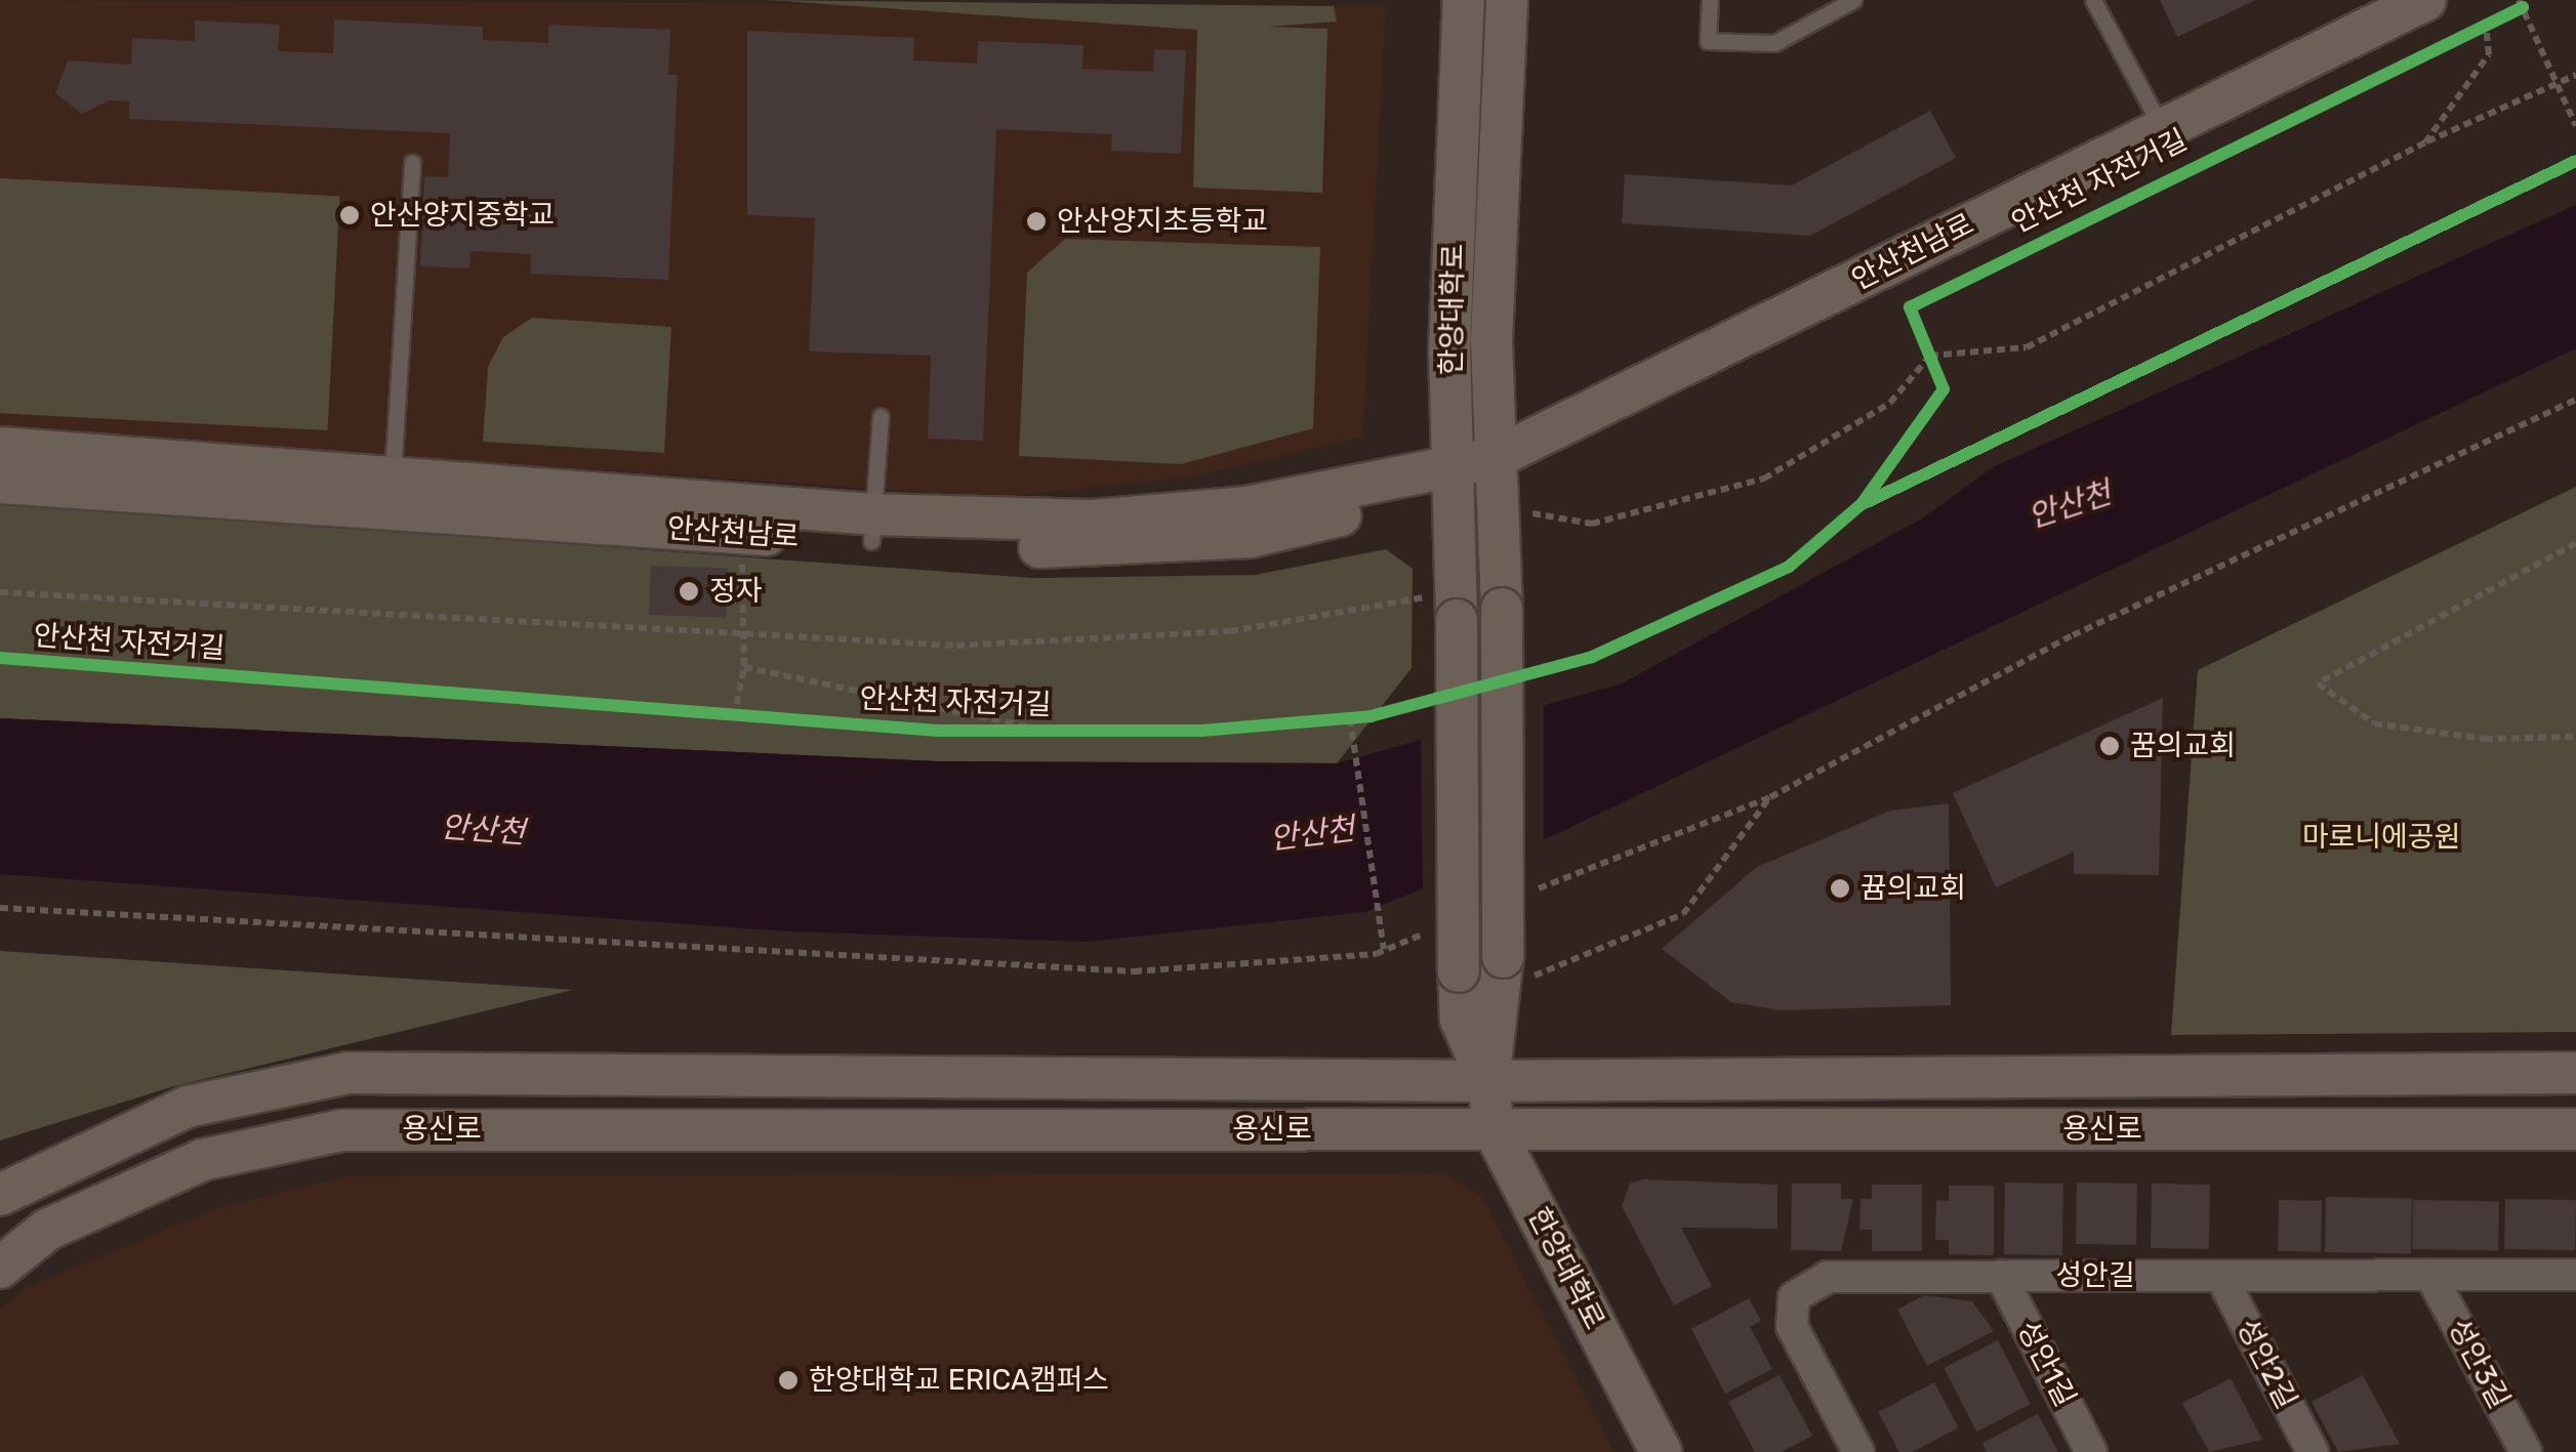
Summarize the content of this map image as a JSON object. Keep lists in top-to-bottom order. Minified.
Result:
{"streets":{"street":["안산천남로","한양대학로","용신로","성안길","성안1길","성안2길","성안3길"],"cycle path":["안산천 자전거길"]},"crossings":[["안산천남로","한양대학로"],["한양대학로","용신로"],["성안길","성안1길"],["성안길","성안2길"],["성안길","성안3길"]],"water":["안산천"],"parks":["마로니에공원"],"places":["안산양지중학교","안산양지초등학교","정자","꿈의교회","뀸의교회","한양대학교 ERICA캠퍼스"]}
